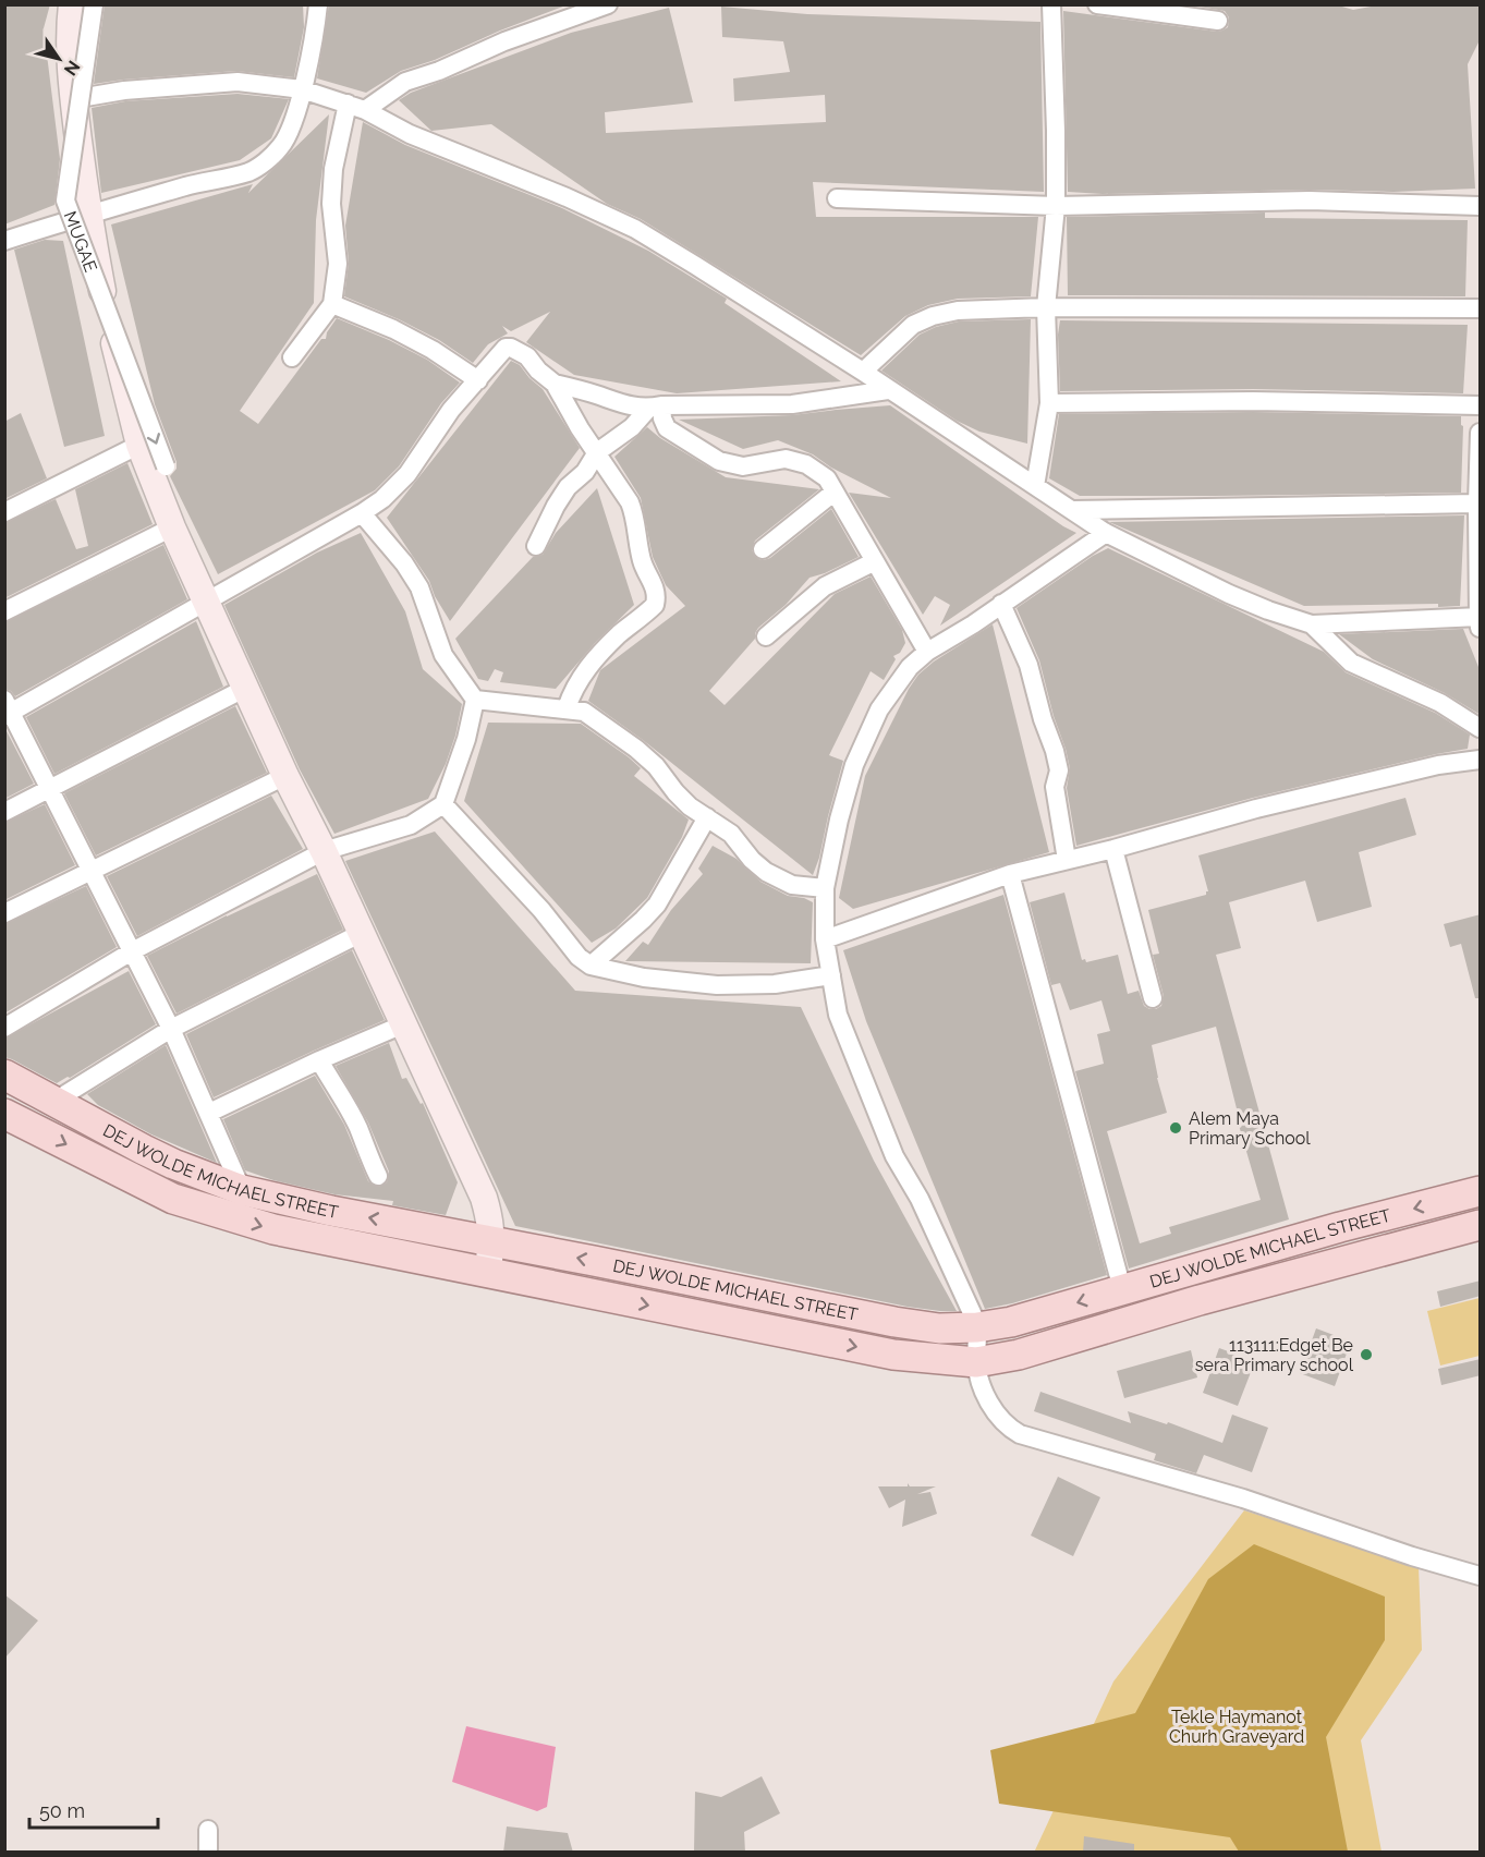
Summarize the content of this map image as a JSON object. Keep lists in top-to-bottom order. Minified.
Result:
{"streets":{"main road":["DEJ WOLDE MICHAEL STREET"],"street":["MUGAE"]},"one_way":["MUGAE"],"parks":["Tekle Haymanot Churh Graveyard"],"places":["Alem Maya Primary School","113111:Edget Be sera Primary school"],"scale_bar":"50 m","north":"bottom right"}
